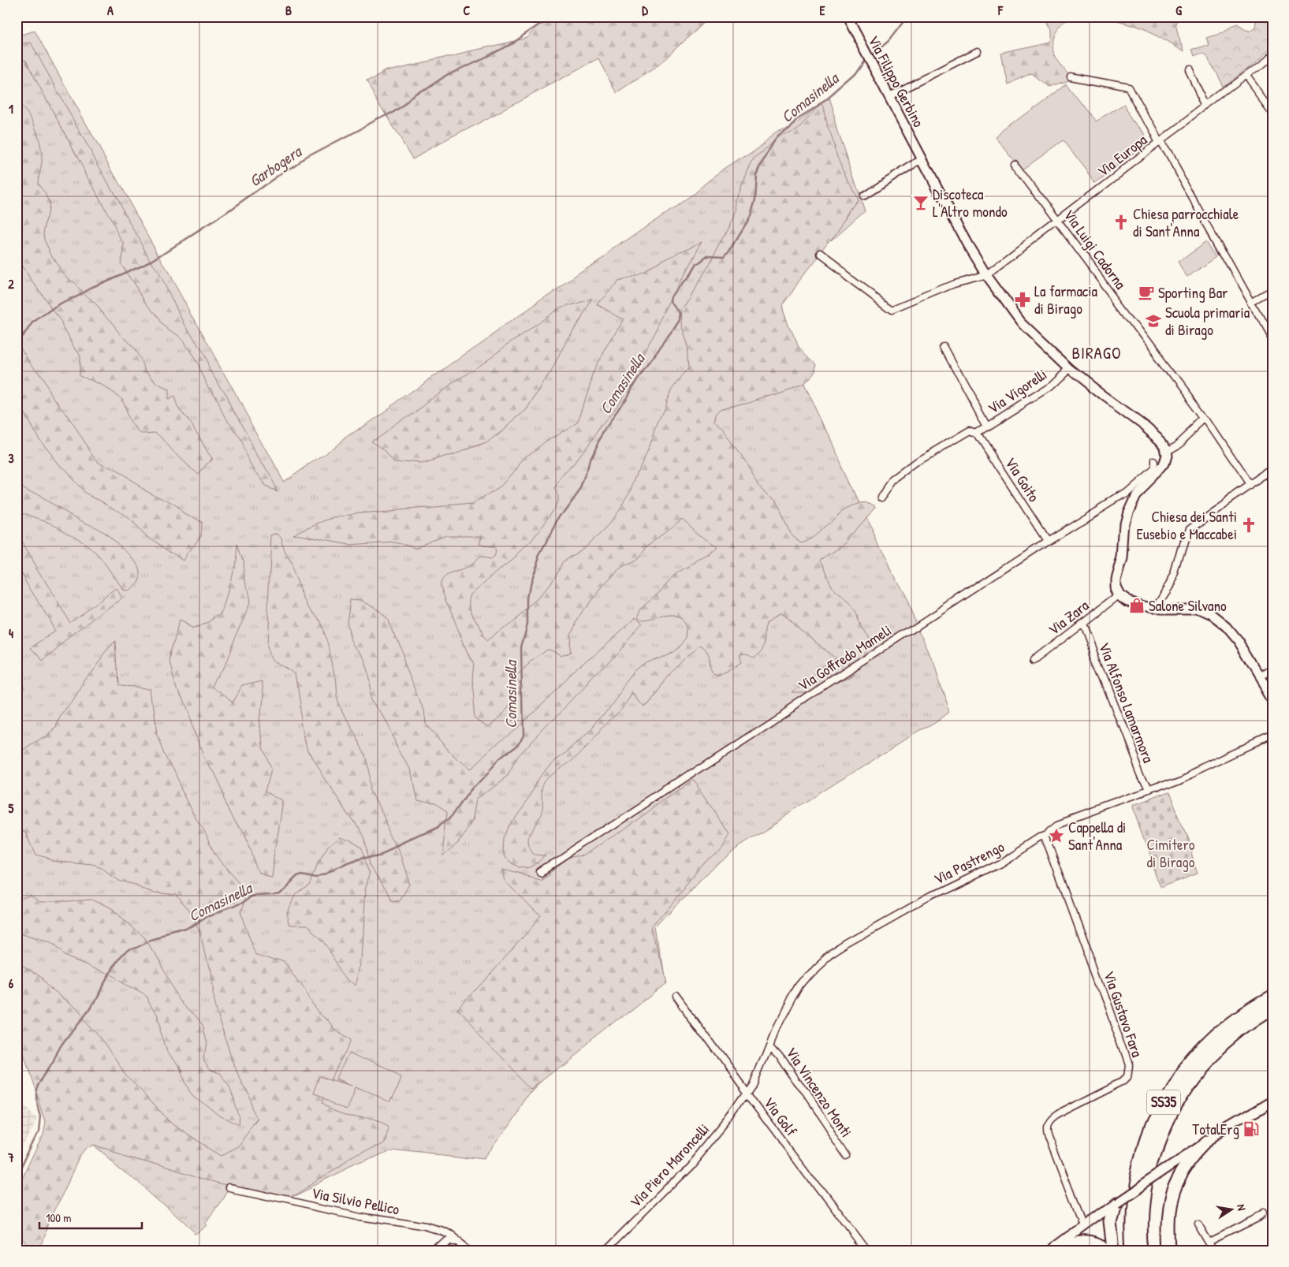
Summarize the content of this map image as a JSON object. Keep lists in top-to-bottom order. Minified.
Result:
{"streets":{"highway":["SS35"],"street":["Via Filippo Gerbino","Via Europa","Via Luigi Cadorna","Via Vigorelli","Via Goito","Via Zara","Via Goffredo Mameli","Via Alfonso Lamarmora","Via Pastrengo","Via Gustavo Fara","Via Vincenzo Monti","Via Golf","Via Piero Maroncelli","Via Silvio Pellico"]},"crossings":[["Via Filippo Gerbino","Via Europa"],["Via Filippo Gerbino","Via Vigorelli"],["Via Europa","Via Luigi Cadorna"],["Via Vigorelli","Via Goito"],["Via Goito","Via Goffredo Mameli"],["Via Zara","Via Alfonso Lamarmora"],["Via Alfonso Lamarmora","Via Pastrengo"],["Via Pastrengo","Via Gustavo Fara"],["Via Pastrengo","Via Vincenzo Monti"],["Via Pastrengo","Via Golf"],["Via Pastrengo","Via Piero Maroncelli"],["Via Golf","Via Piero Maroncelli"]],"districts":["BIRAGO"],"water":["Comasinella","Garbogera"],"parks":["Cimitero di Birago"],"places":{"bar":["Discoteca L'Altro mondo"],"church":["Chiesa parrocchiale di Sant'Anna","Chiesa dei Santi Eusebio e Maccabei"],"cafe":["Sporting Bar"],"pharmacy":["La farmacia di Birago"],"school or university":["Scuola primaria di Birago"],"shop":["Salone Silvano"],"place":["Cappella di Sant'Anna"],"fuel station":["TotalErg"]},"scale_bar":"100 m","north":"right","grid":{"columns":["A","B","C","D","E","F","G"],"rows":["1","2","3","4","5","6","7"]}}
